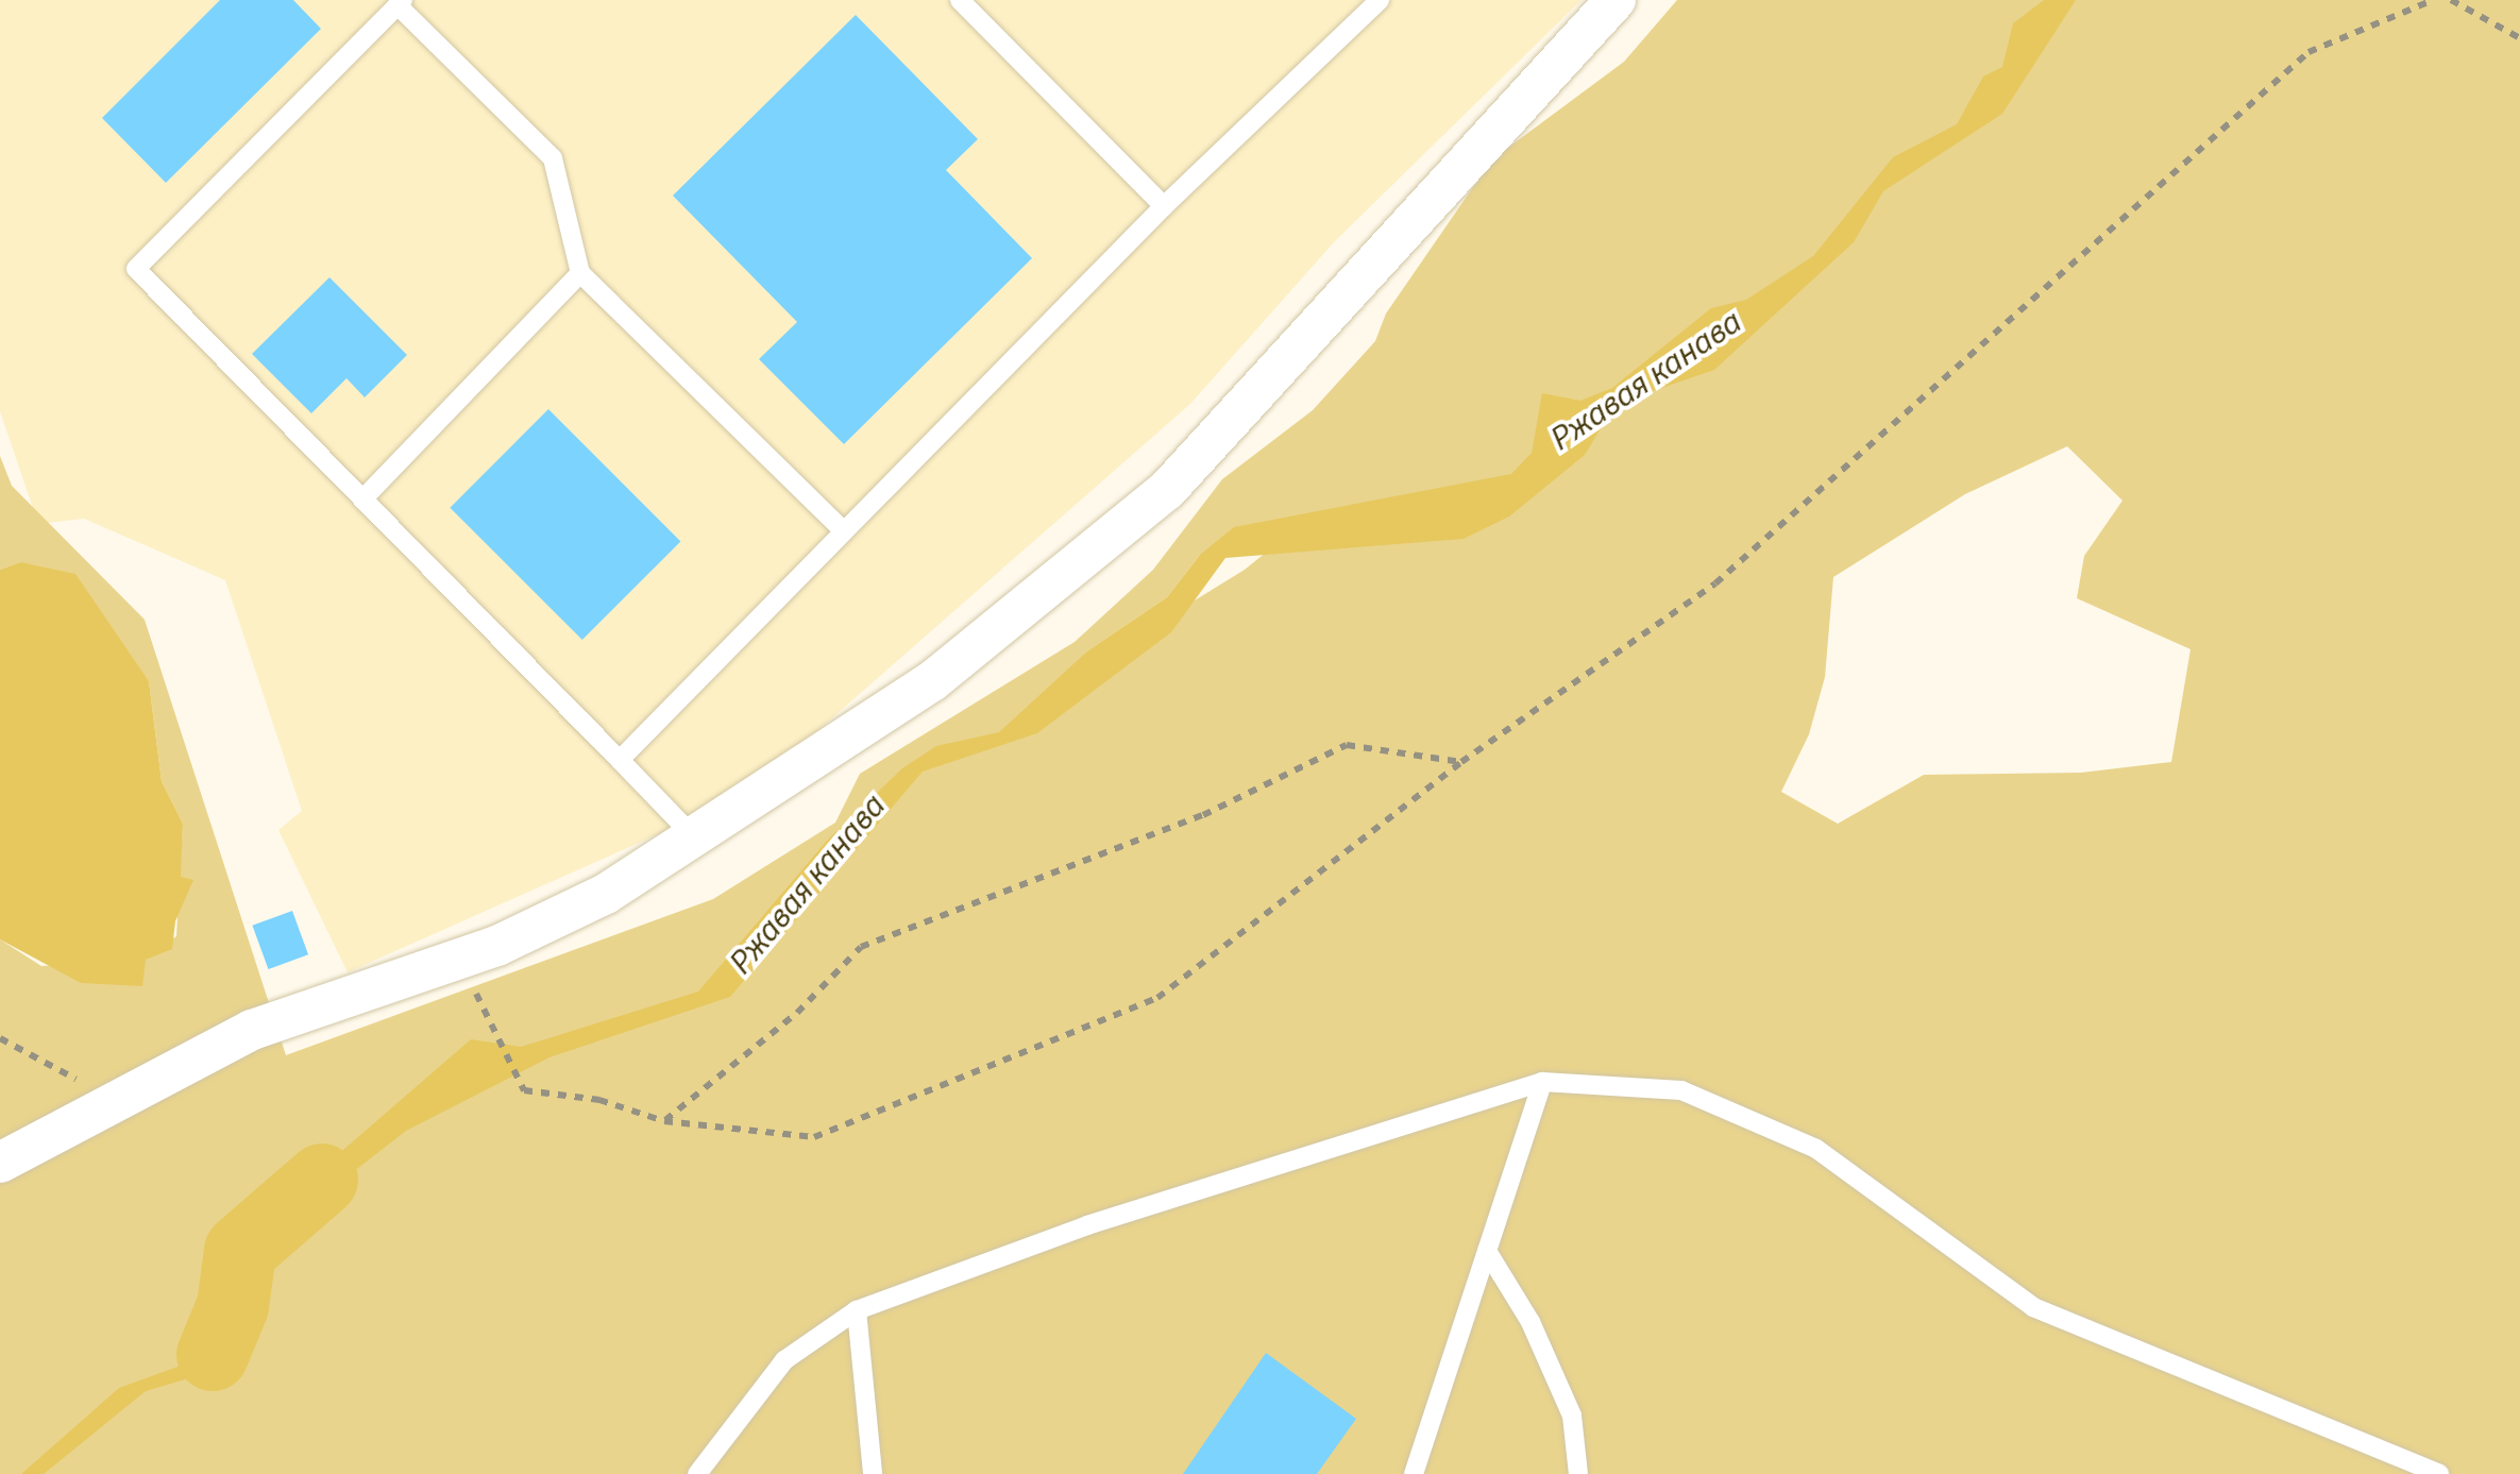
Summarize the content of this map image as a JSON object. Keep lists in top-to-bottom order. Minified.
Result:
{"water":["Ржавая канава"]}
